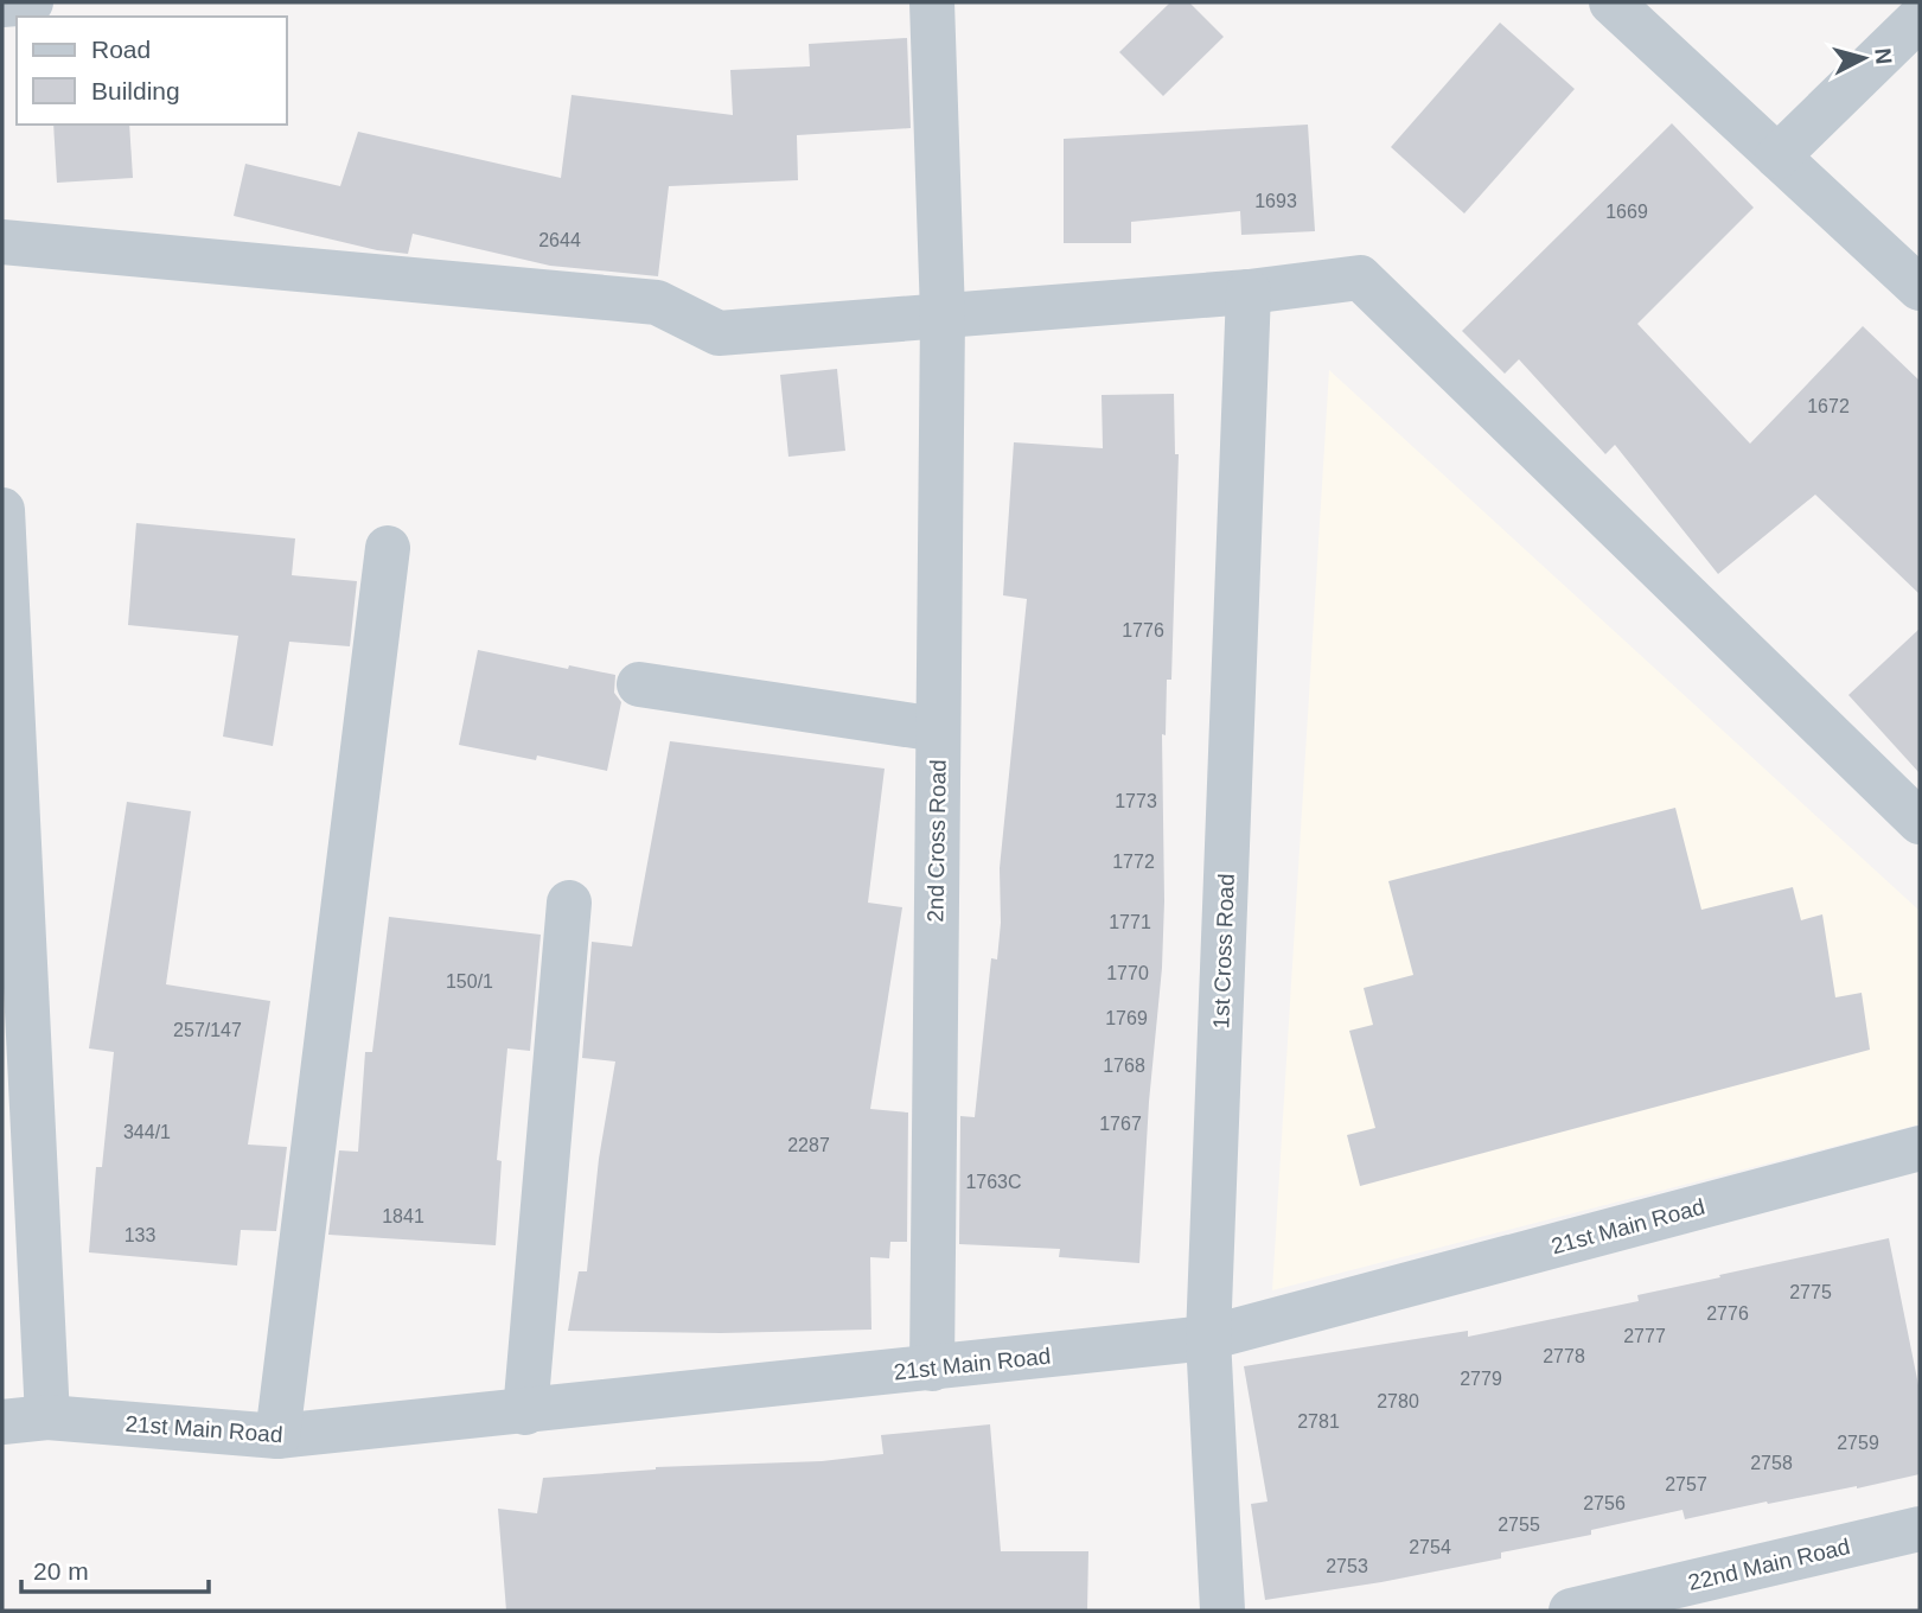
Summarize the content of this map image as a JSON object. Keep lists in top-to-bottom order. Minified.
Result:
{"streets":{"street":["2nd Cross Road","1st Cross Road","21st Main Road","22nd Main Road"]},"crossings":[["2nd Cross Road","21st Main Road"],["1st Cross Road","21st Main Road"]],"house_numbers":["1693","1669","2644","1672","1776","1773","1772","1771","1770","150/1","1769","257/147","1768","1767","344/1","2287","1763C","1841","133","2775","2776","2777","2778","2779","2780","2781","2759","2758","2757","2756","2755","2754","2753"],"legend":["Road","Building"],"scale_bar":"20 m","north":"right"}
